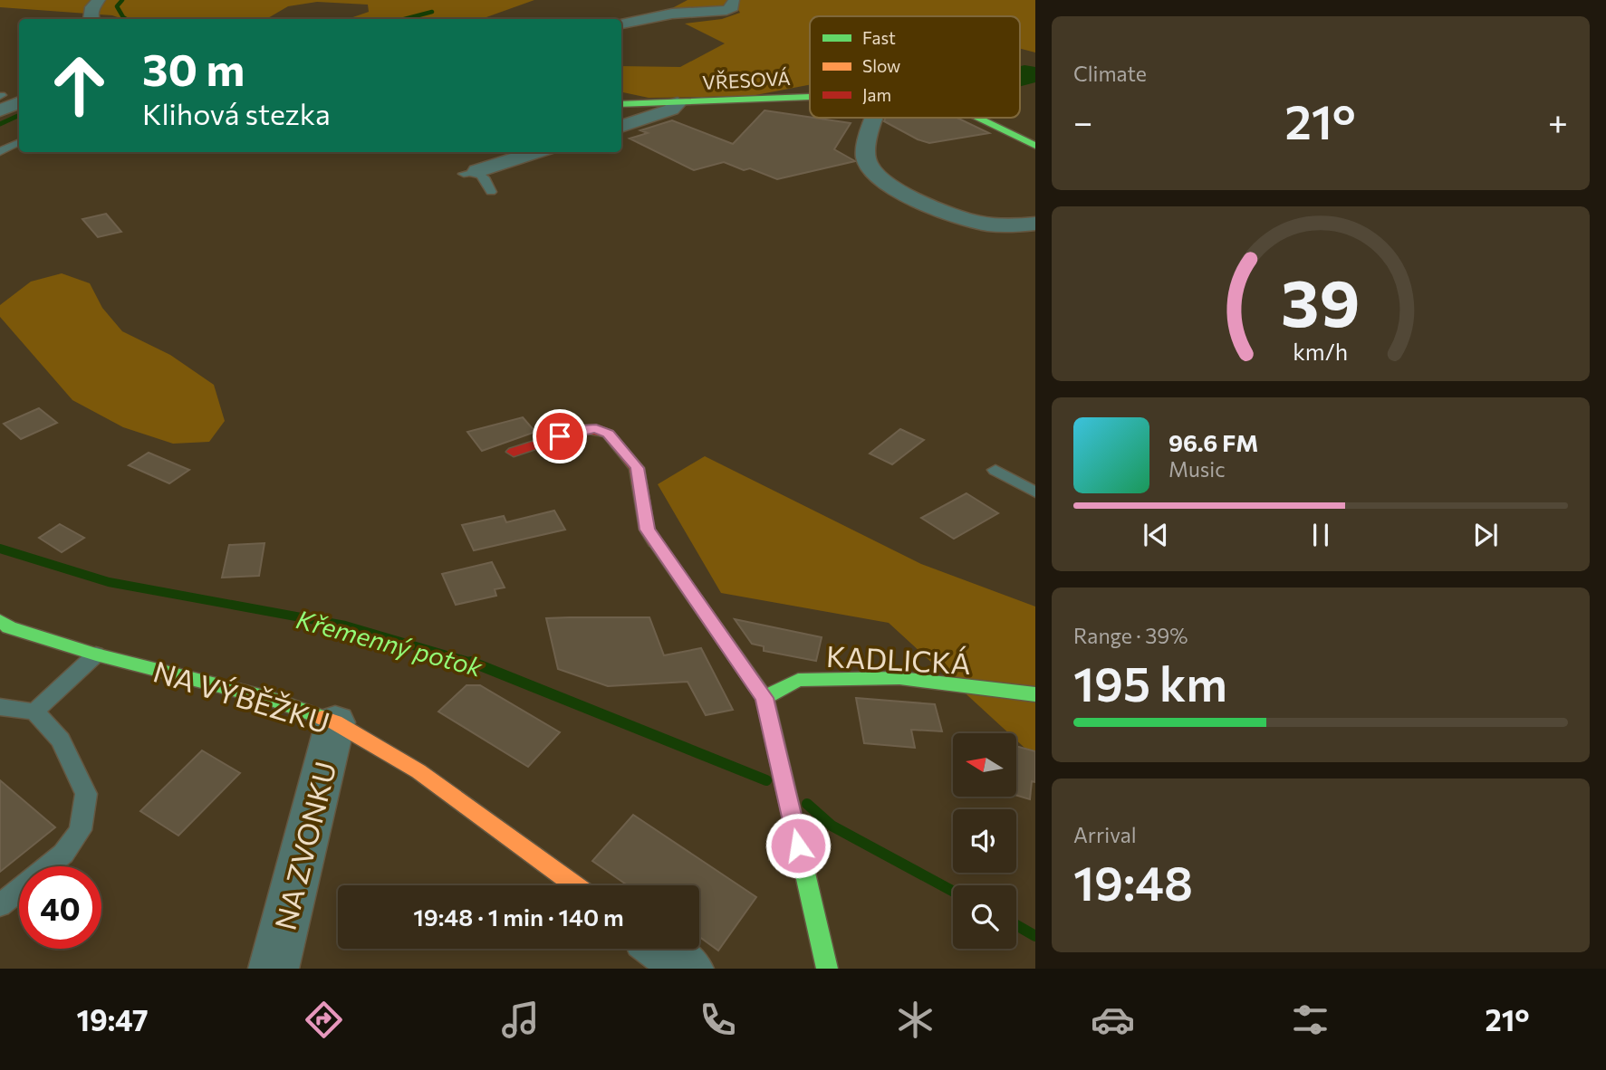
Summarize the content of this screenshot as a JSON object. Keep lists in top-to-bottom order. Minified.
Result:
{"streets":{"street":["VŘESOVÁ","KADLICKÁ","NA VÝBĚŽKU","NA ZVONKU"]},"crossings":[["NA VÝBĚŽKU","NA ZVONKU"]],"water":["Křemenný potok"],"legend":["Fast","Slow","Jam"],"north":"left","page":{"tile":["Climate",["Range · 39%","195 km"],["Arrival","19:48"]],"turn":["30 m","Klihová stezka"],"heat":["−","21°","+"],"song":["96.6 FM","Music"],"limit":"40","trip":"19:48 · 1 min · 140 m","tabs":["19:47","21°"],"gauge":["39","km/h"]}}
